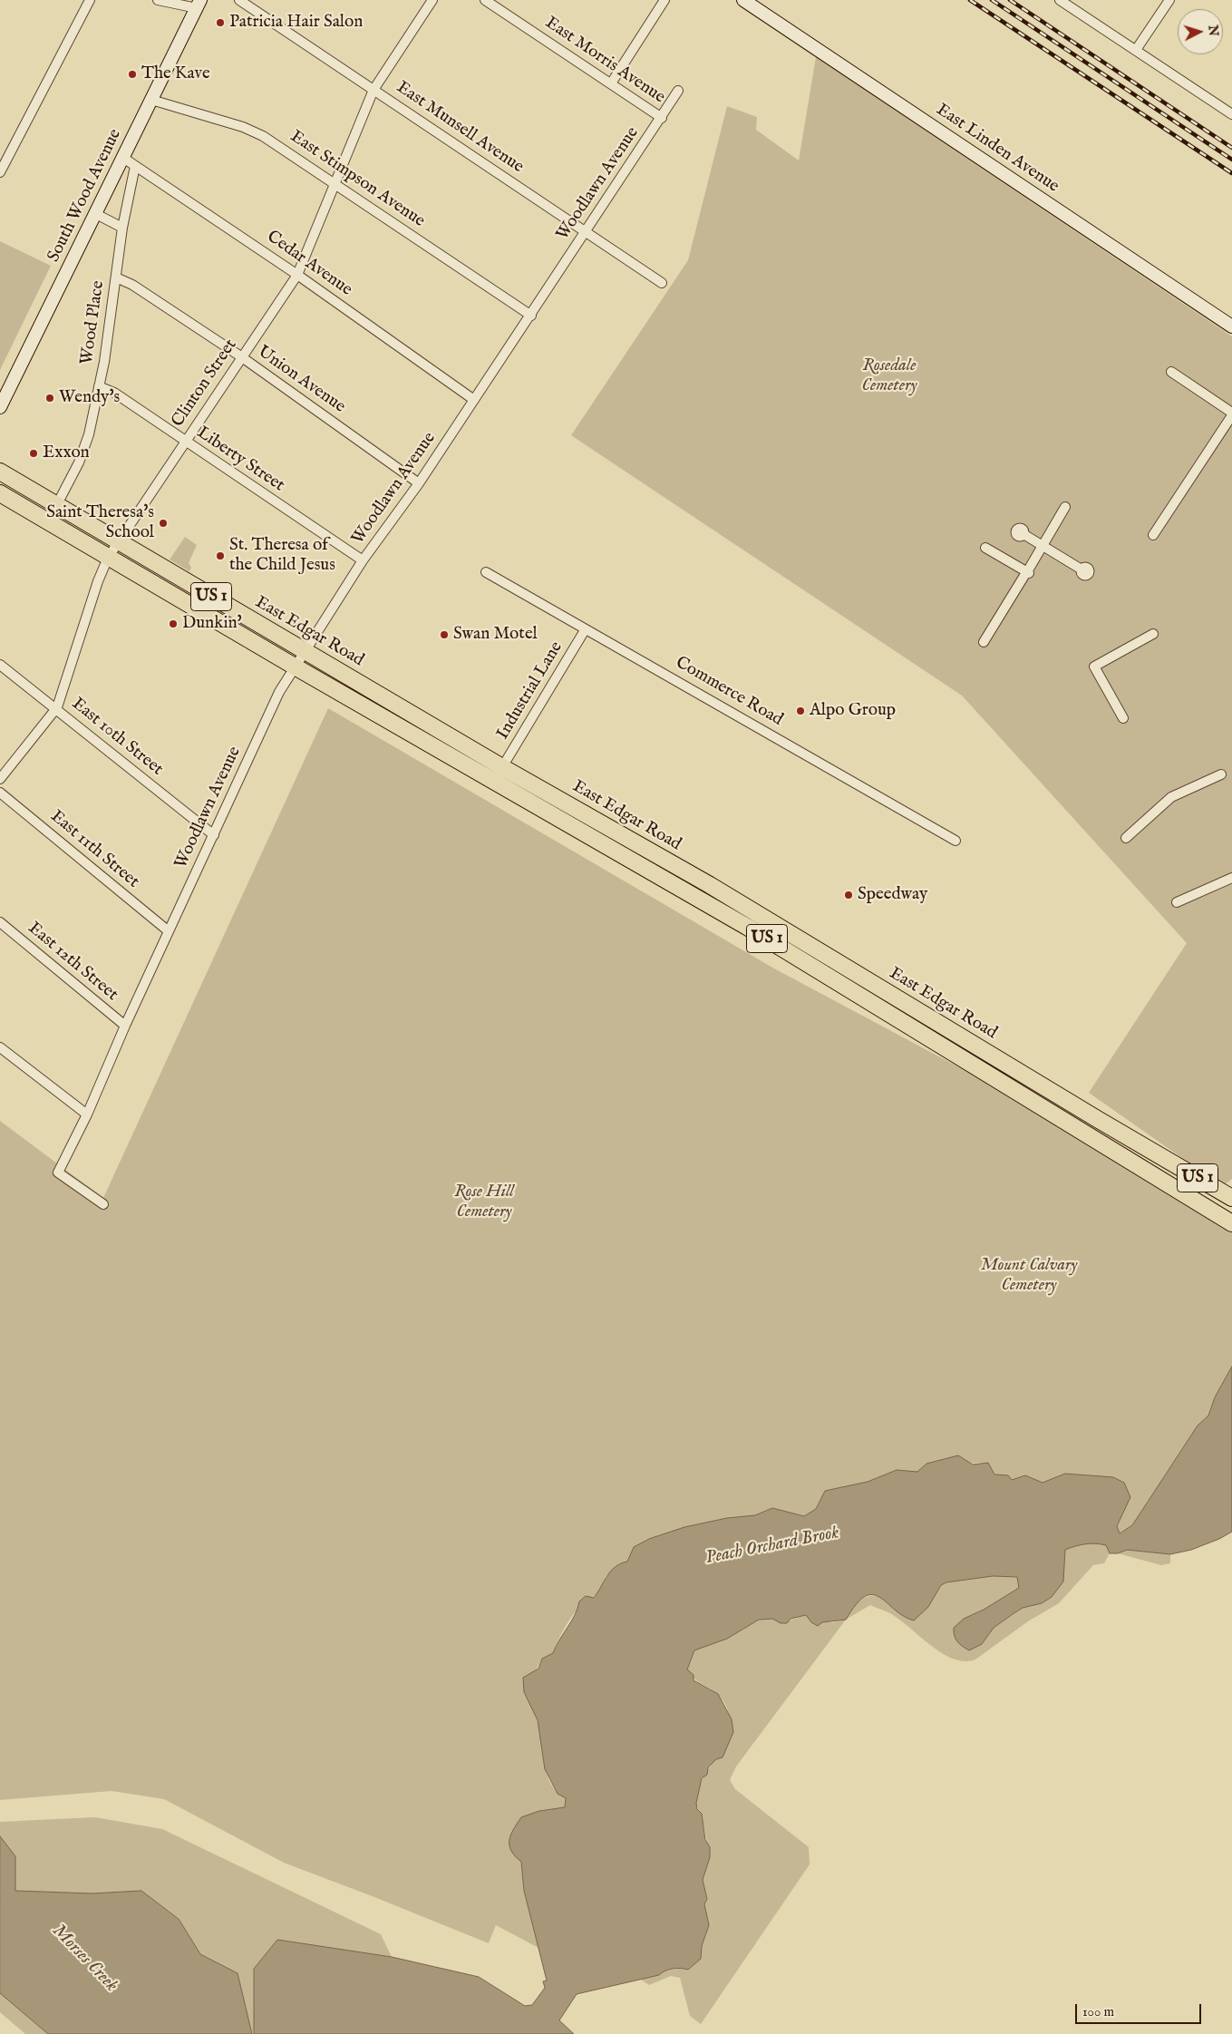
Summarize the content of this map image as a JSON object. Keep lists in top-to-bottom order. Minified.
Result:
{"streets":{"highway":["US 1","East Edgar Road"],"street":["East Morris Avenue","East Munsell Avenue","East Linden Avenue","East Stimpson Avenue","Woodlawn Avenue","South Wood Avenue","Cedar Avenue","Wood Place","Union Avenue","Clinton Street","Liberty Street","Industrial Lane","Commerce Road","East 10th Street","East 11th Street","East 12th Street"]},"crossings":[["East Morris Avenue","Woodlawn Avenue"],["East Munsell Avenue","Woodlawn Avenue"],["East Munsell Avenue","Clinton Street"],["East Stimpson Avenue","Woodlawn Avenue"],["East Stimpson Avenue","South Wood Avenue"],["East Stimpson Avenue","Clinton Street"],["Woodlawn Avenue","Cedar Avenue"],["Woodlawn Avenue","Union Avenue"],["Woodlawn Avenue","Liberty Street"],["Woodlawn Avenue","East Edgar Road"],["Woodlawn Avenue","East 10th Street"],["Woodlawn Avenue","East 11th Street"],["Woodlawn Avenue","East 12th Street"],["South Wood Avenue","Cedar Avenue"],["Cedar Avenue","Wood Place"],["Cedar Avenue","Clinton Street"],["Wood Place","Union Avenue"],["Wood Place","Liberty Street"],["Wood Place","East Edgar Road"],["Union Avenue","Clinton Street"],["Clinton Street","Liberty Street"],["Clinton Street","US 1"],["Clinton Street","East Edgar Road"],["Clinton Street","East 10th Street"],["US 1","East Edgar Road"],["East Edgar Road","Industrial Lane"],["Industrial Lane","Commerce Road"]],"water":["Peach Orchard Brook","Morses Creek"],"parks":["Rosedale Cemetery","Rose Hill Cemetery","Mount Calvary Cemetery"],"places":["Patricia Hair Salon","The Kave","Wendy's","Exxon","Saint Theresa's School","St. Theresa of the Child Jesus","Dunkin'","Swan Motel","Alpo Group","Speedway"],"scale_bar":"100 m","north":"right"}
